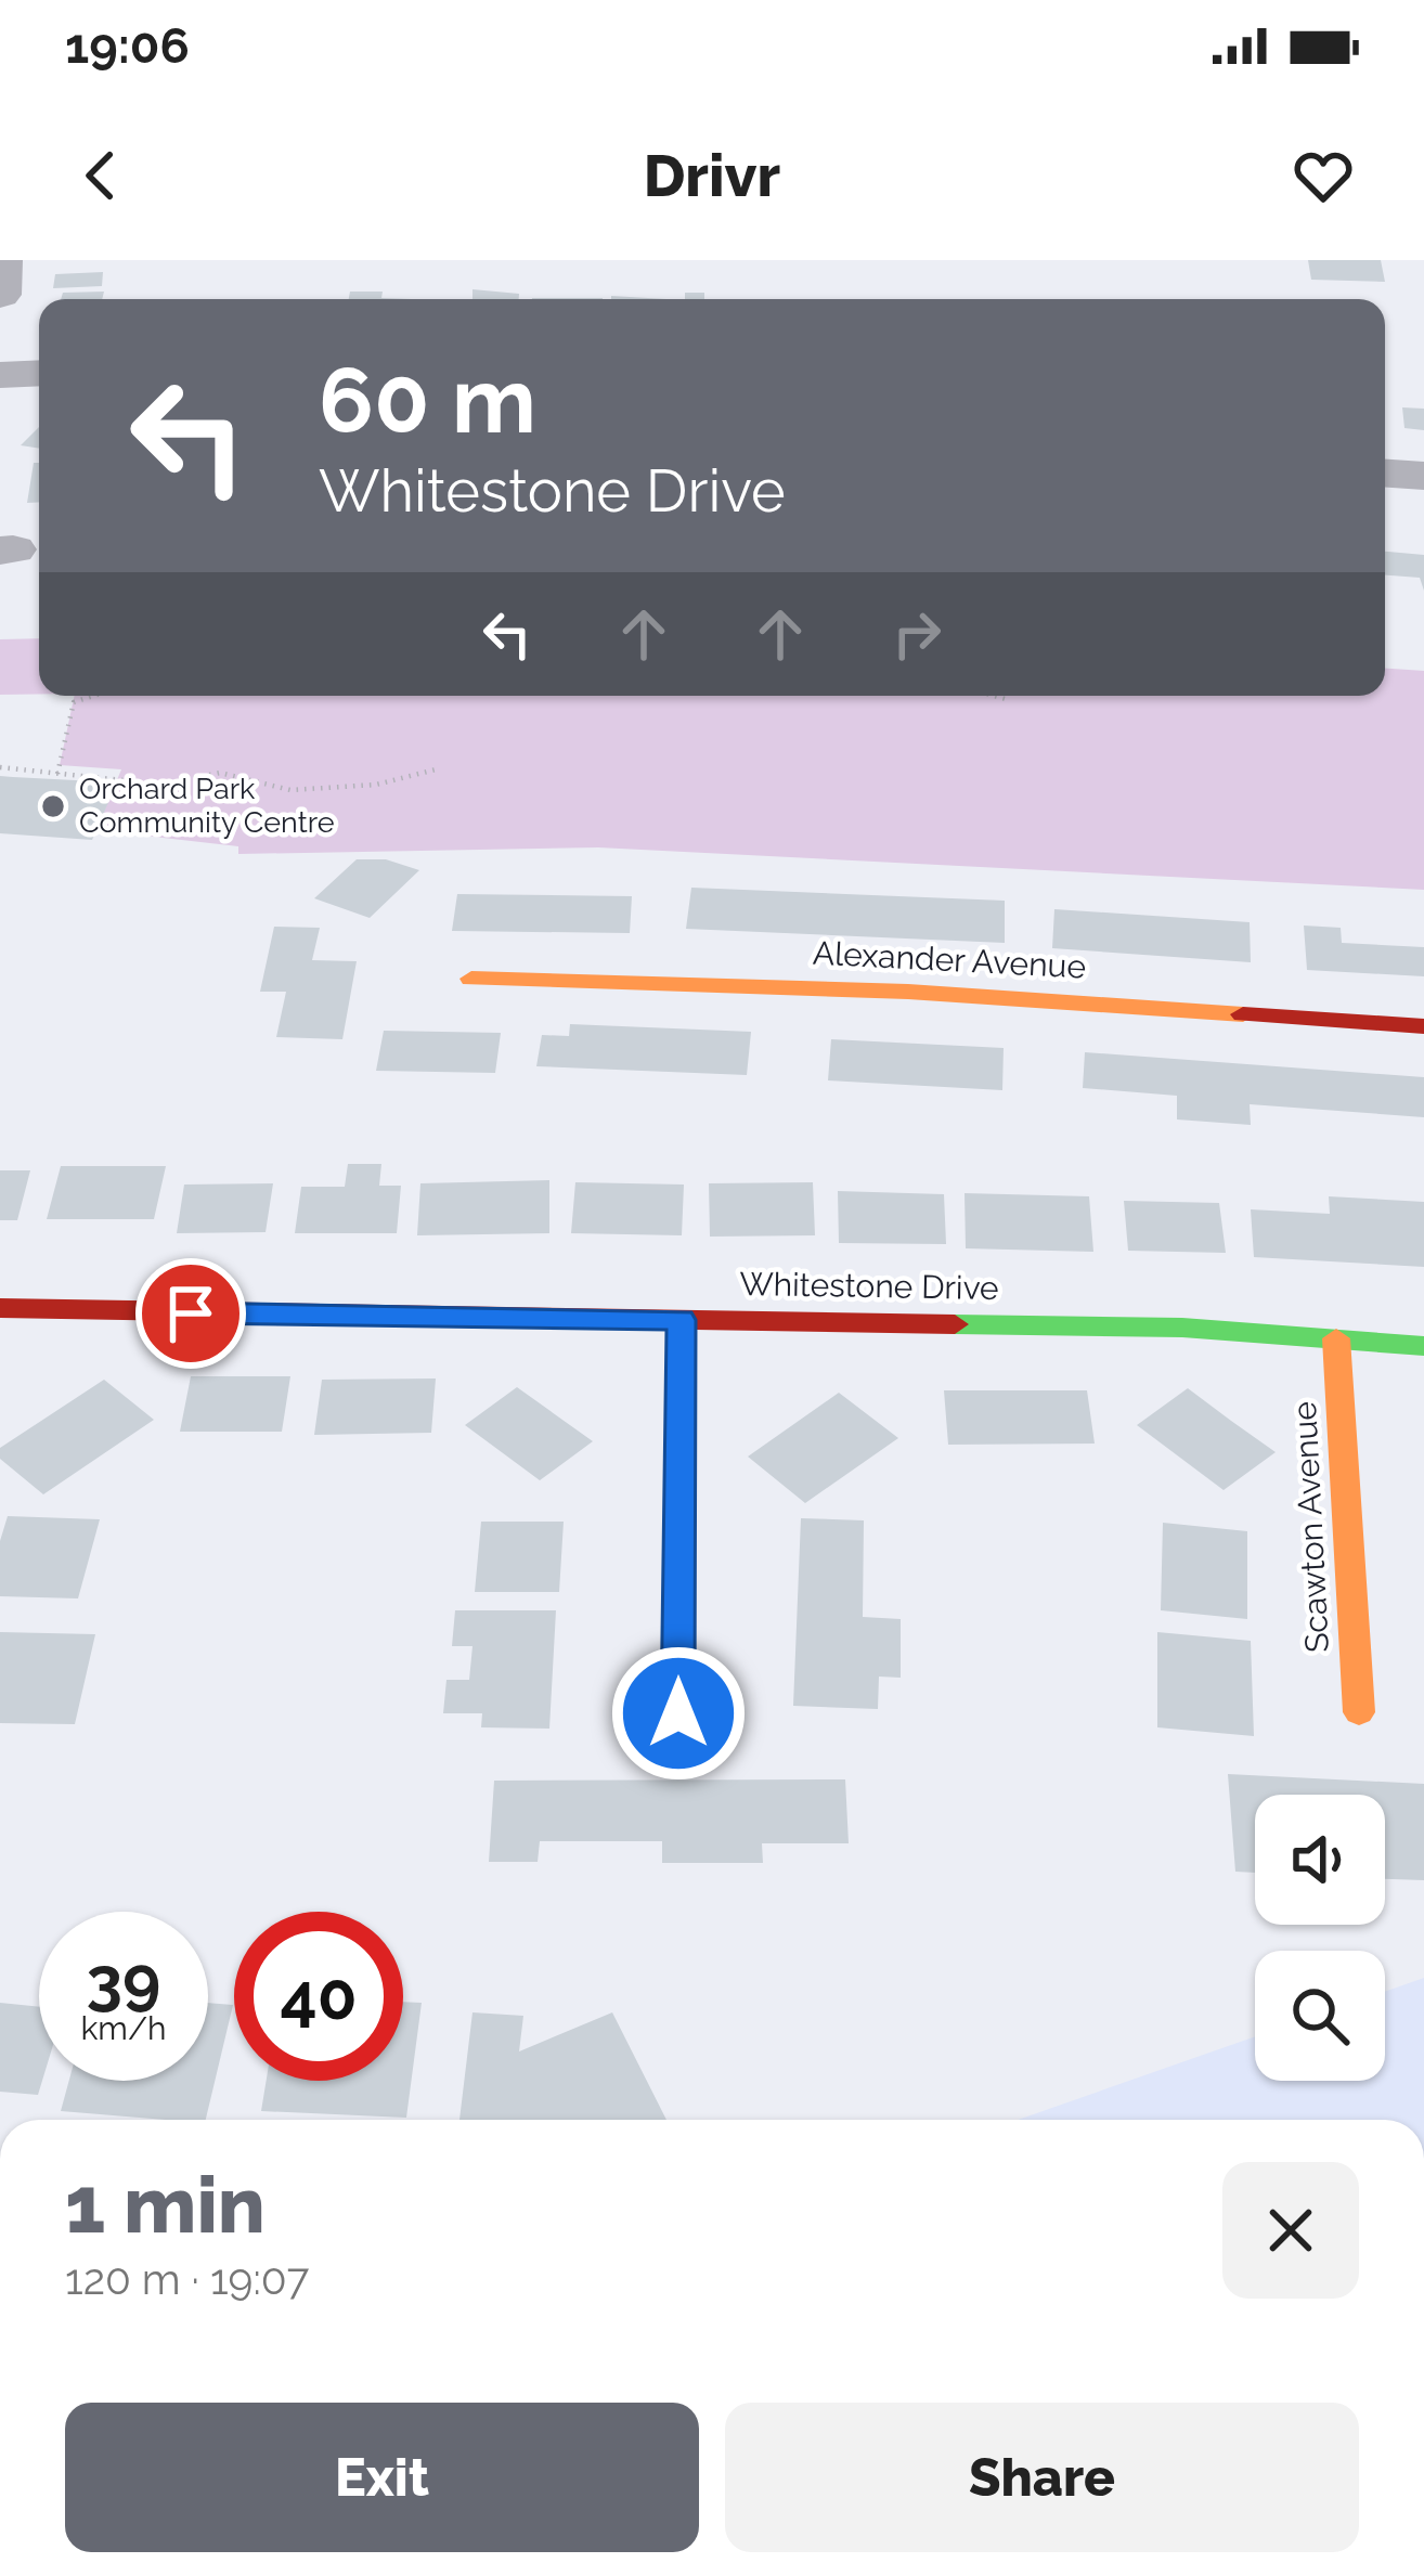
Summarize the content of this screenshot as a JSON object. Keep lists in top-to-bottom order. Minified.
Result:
{"streets":{"street":["Alexander Avenue","Whitestone Drive","Scawton Avenue"]},"crossings":[["Whitestone Drive","Scawton Avenue"]],"places":["Orchard Park Community Centre"],"page":{"status":"19:06","header":"Drivr","turn":["60 m","Whitestone Drive"],"speed":"39 km/h","limit":"40","heading":["1 min","120 m · 19:07"],"buttons":["Exit","Share"]}}
